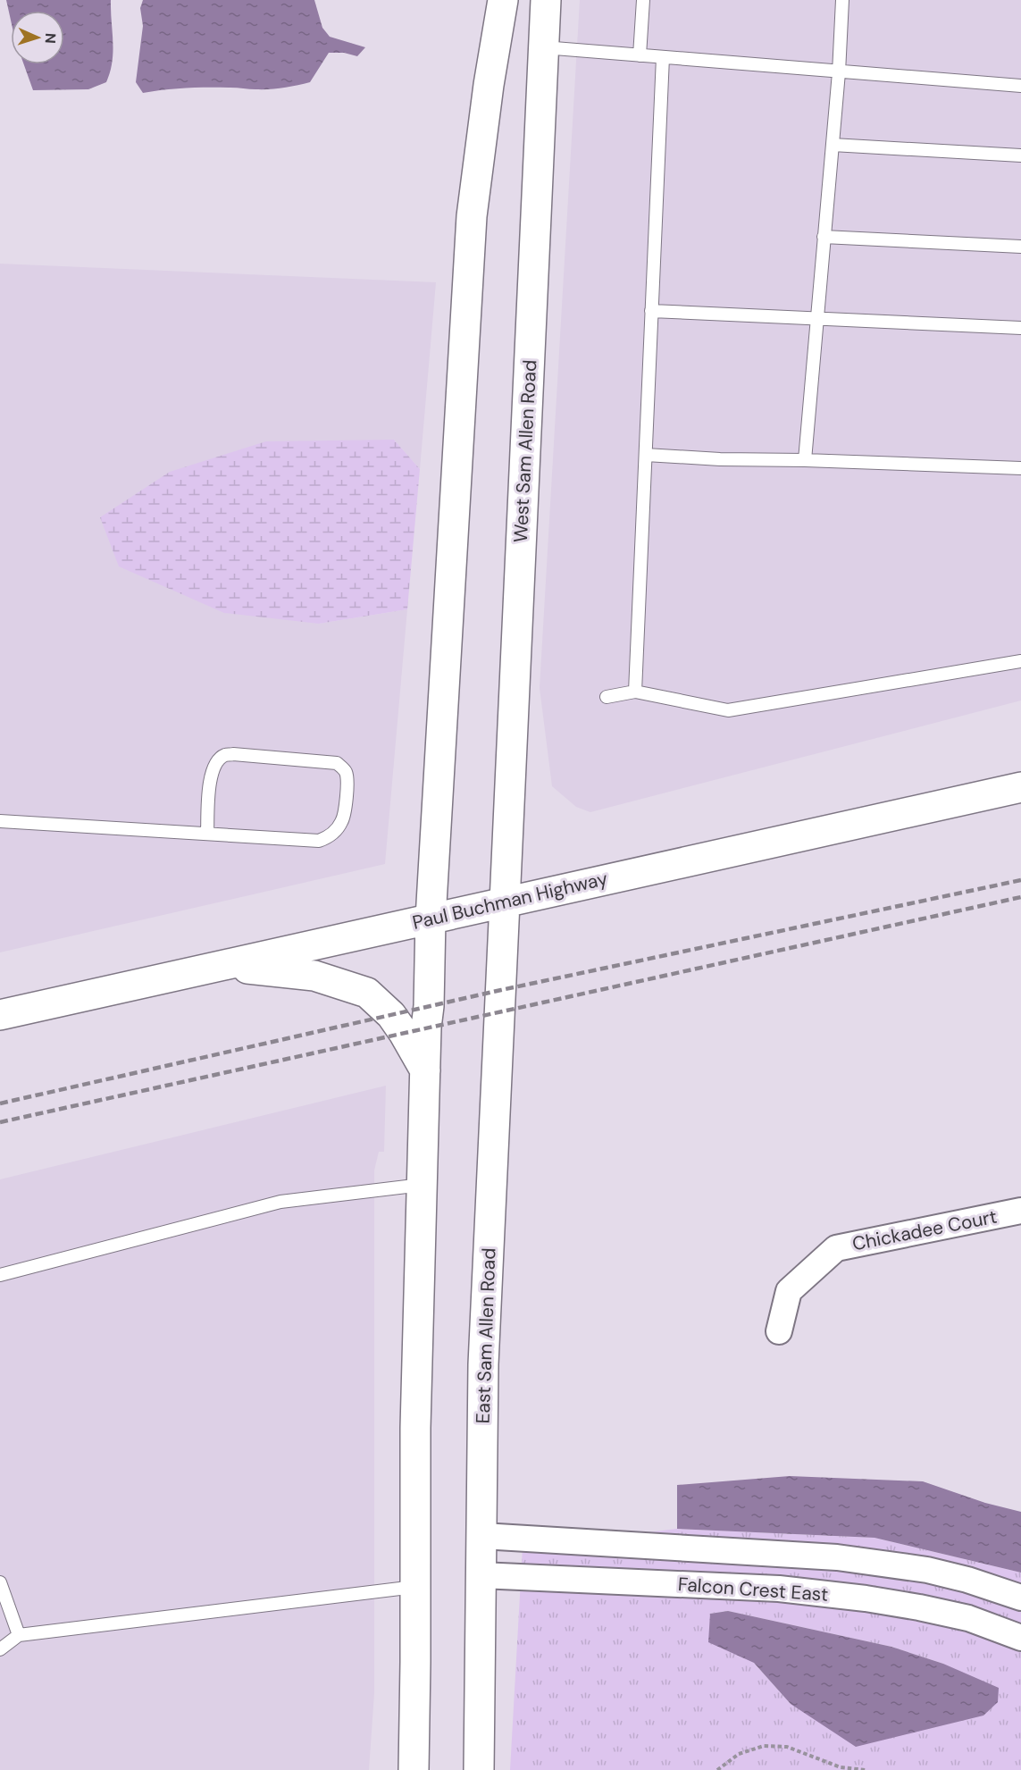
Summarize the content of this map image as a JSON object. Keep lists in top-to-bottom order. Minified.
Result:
{"streets":{"main road":["West Sam Allen Road","Paul Buchman Highway","East Sam Allen Road"],"street":["Chickadee Court","Falcon Crest East"]},"crossings":[["West Sam Allen Road","Paul Buchman Highway"],["West Sam Allen Road","East Sam Allen Road"],["Paul Buchman Highway","East Sam Allen Road"],["East Sam Allen Road","Falcon Crest East"]],"north":"right"}
